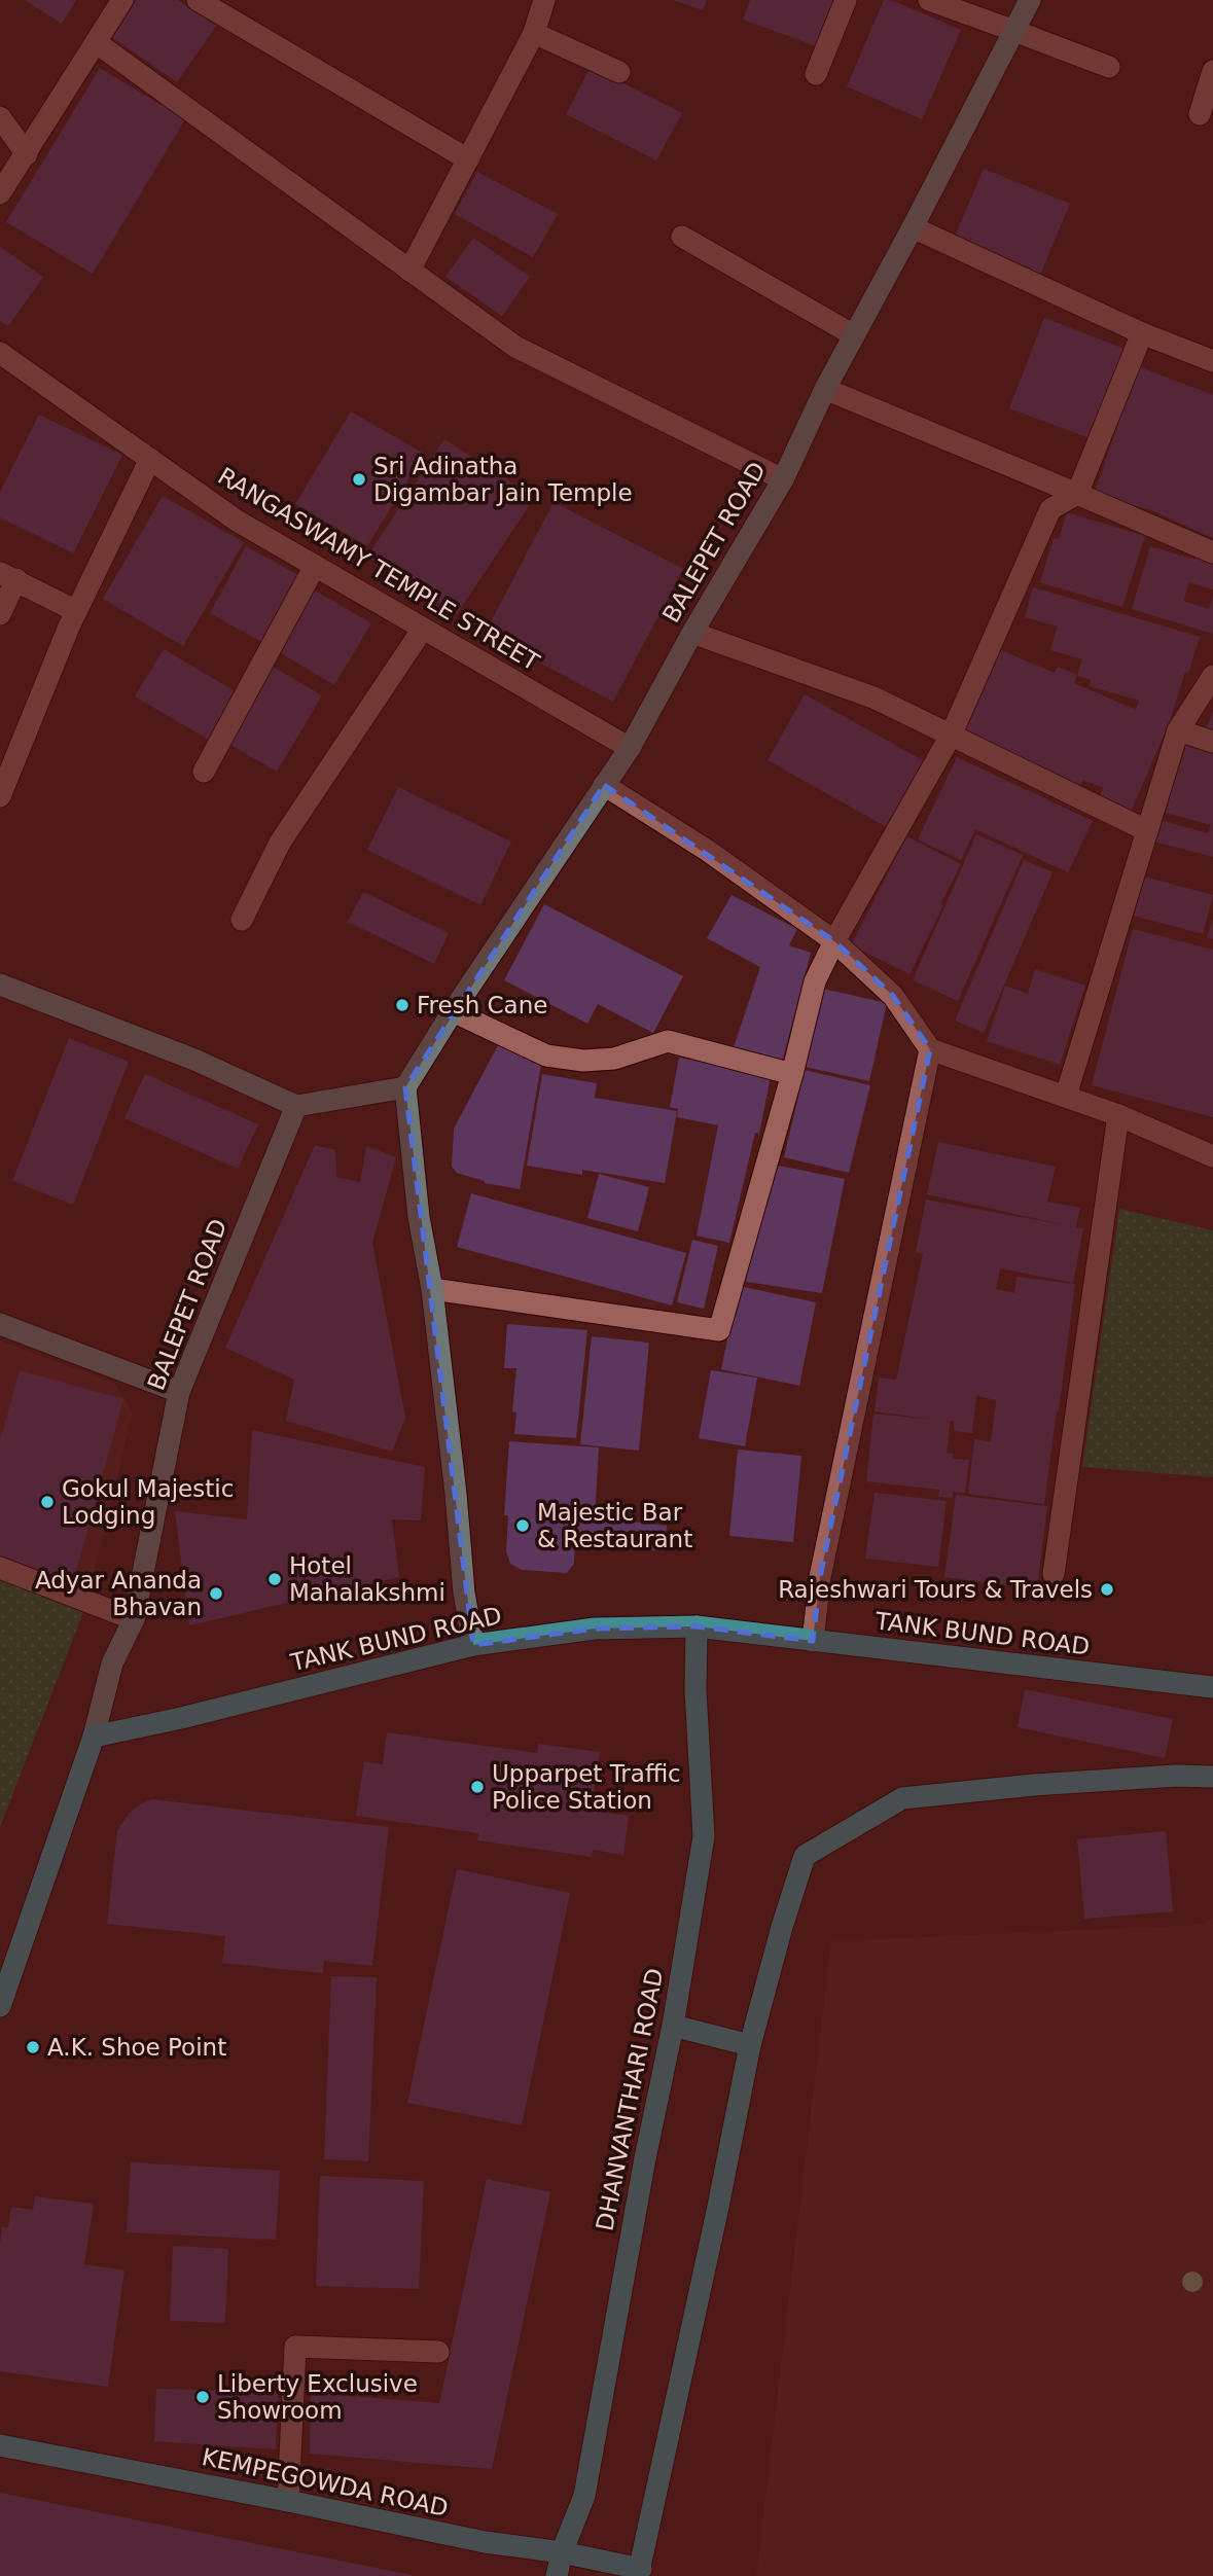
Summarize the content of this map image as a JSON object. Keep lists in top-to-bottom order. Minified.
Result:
{"streets":{"main road":["TANK BUND ROAD","DHANVANTHARI ROAD","KEMPEGOWDA ROAD"],"street":["BALEPET ROAD","RANGASWAMY TEMPLE STREET"]},"crossings":[["BALEPET ROAD","RANGASWAMY TEMPLE STREET"],["BALEPET ROAD","TANK BUND ROAD"],["TANK BUND ROAD","DHANVANTHARI ROAD"],["DHANVANTHARI ROAD","KEMPEGOWDA ROAD"]],"places":["Sri Adinatha Digambar Jain Temple","Fresh Cane","Gokul Majestic Lodging","Majestic Bar & Restaurant","Hotel Mahalakshmi","Rajeshwari Tours & Travels","Adyar Ananda Bhavan","Upparpet Traffic Police Station","A.K. Shoe Point","Liberty Exclusive Showroom"]}
